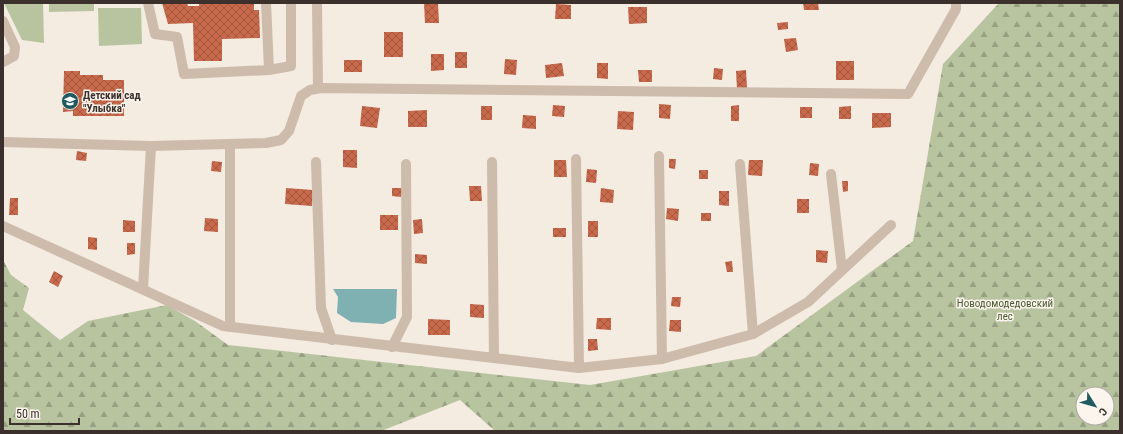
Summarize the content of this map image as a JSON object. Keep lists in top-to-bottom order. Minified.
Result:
{"parks":["Новодомодедовский лес"],"places":{"school or university":["Детский сад \"Улыбка\""]},"scale_bar":"50 m","north":"bottom right"}
